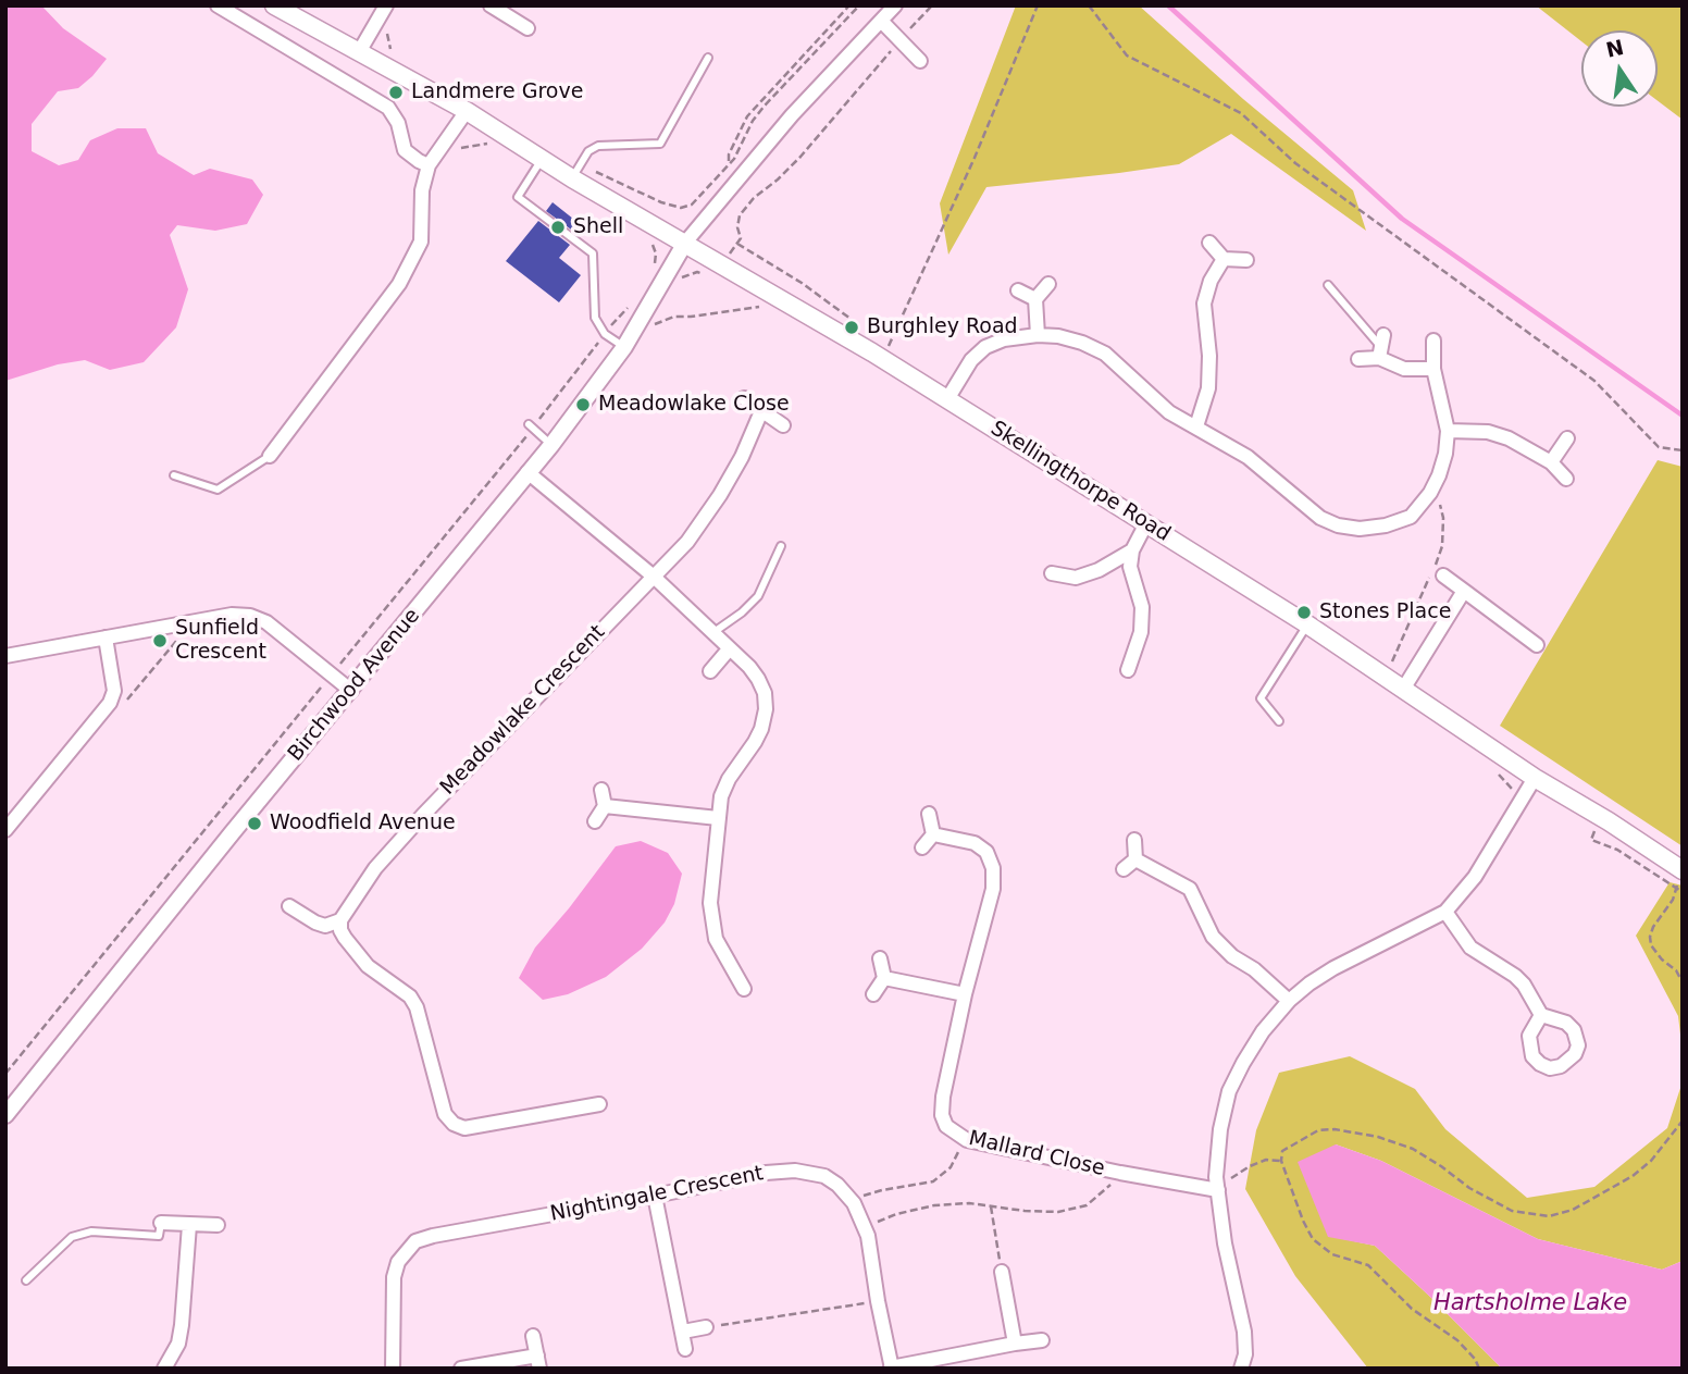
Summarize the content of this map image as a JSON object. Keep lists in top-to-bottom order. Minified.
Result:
{"streets":{"main road":["Skellingthorpe Road"],"street":["Birchwood Avenue","Meadowlake Crescent","Mallard Close","Nightingale Crescent"]},"crossings":[["Skellingthorpe Road","Birchwood Avenue"]],"water":["Hartsholme Lake"],"places":["Landmere Grove","Shell","Burghley Road","Meadowlake Close","Stones Place","Sunfield Crescent","Woodfield Avenue"],"north":"top"}
